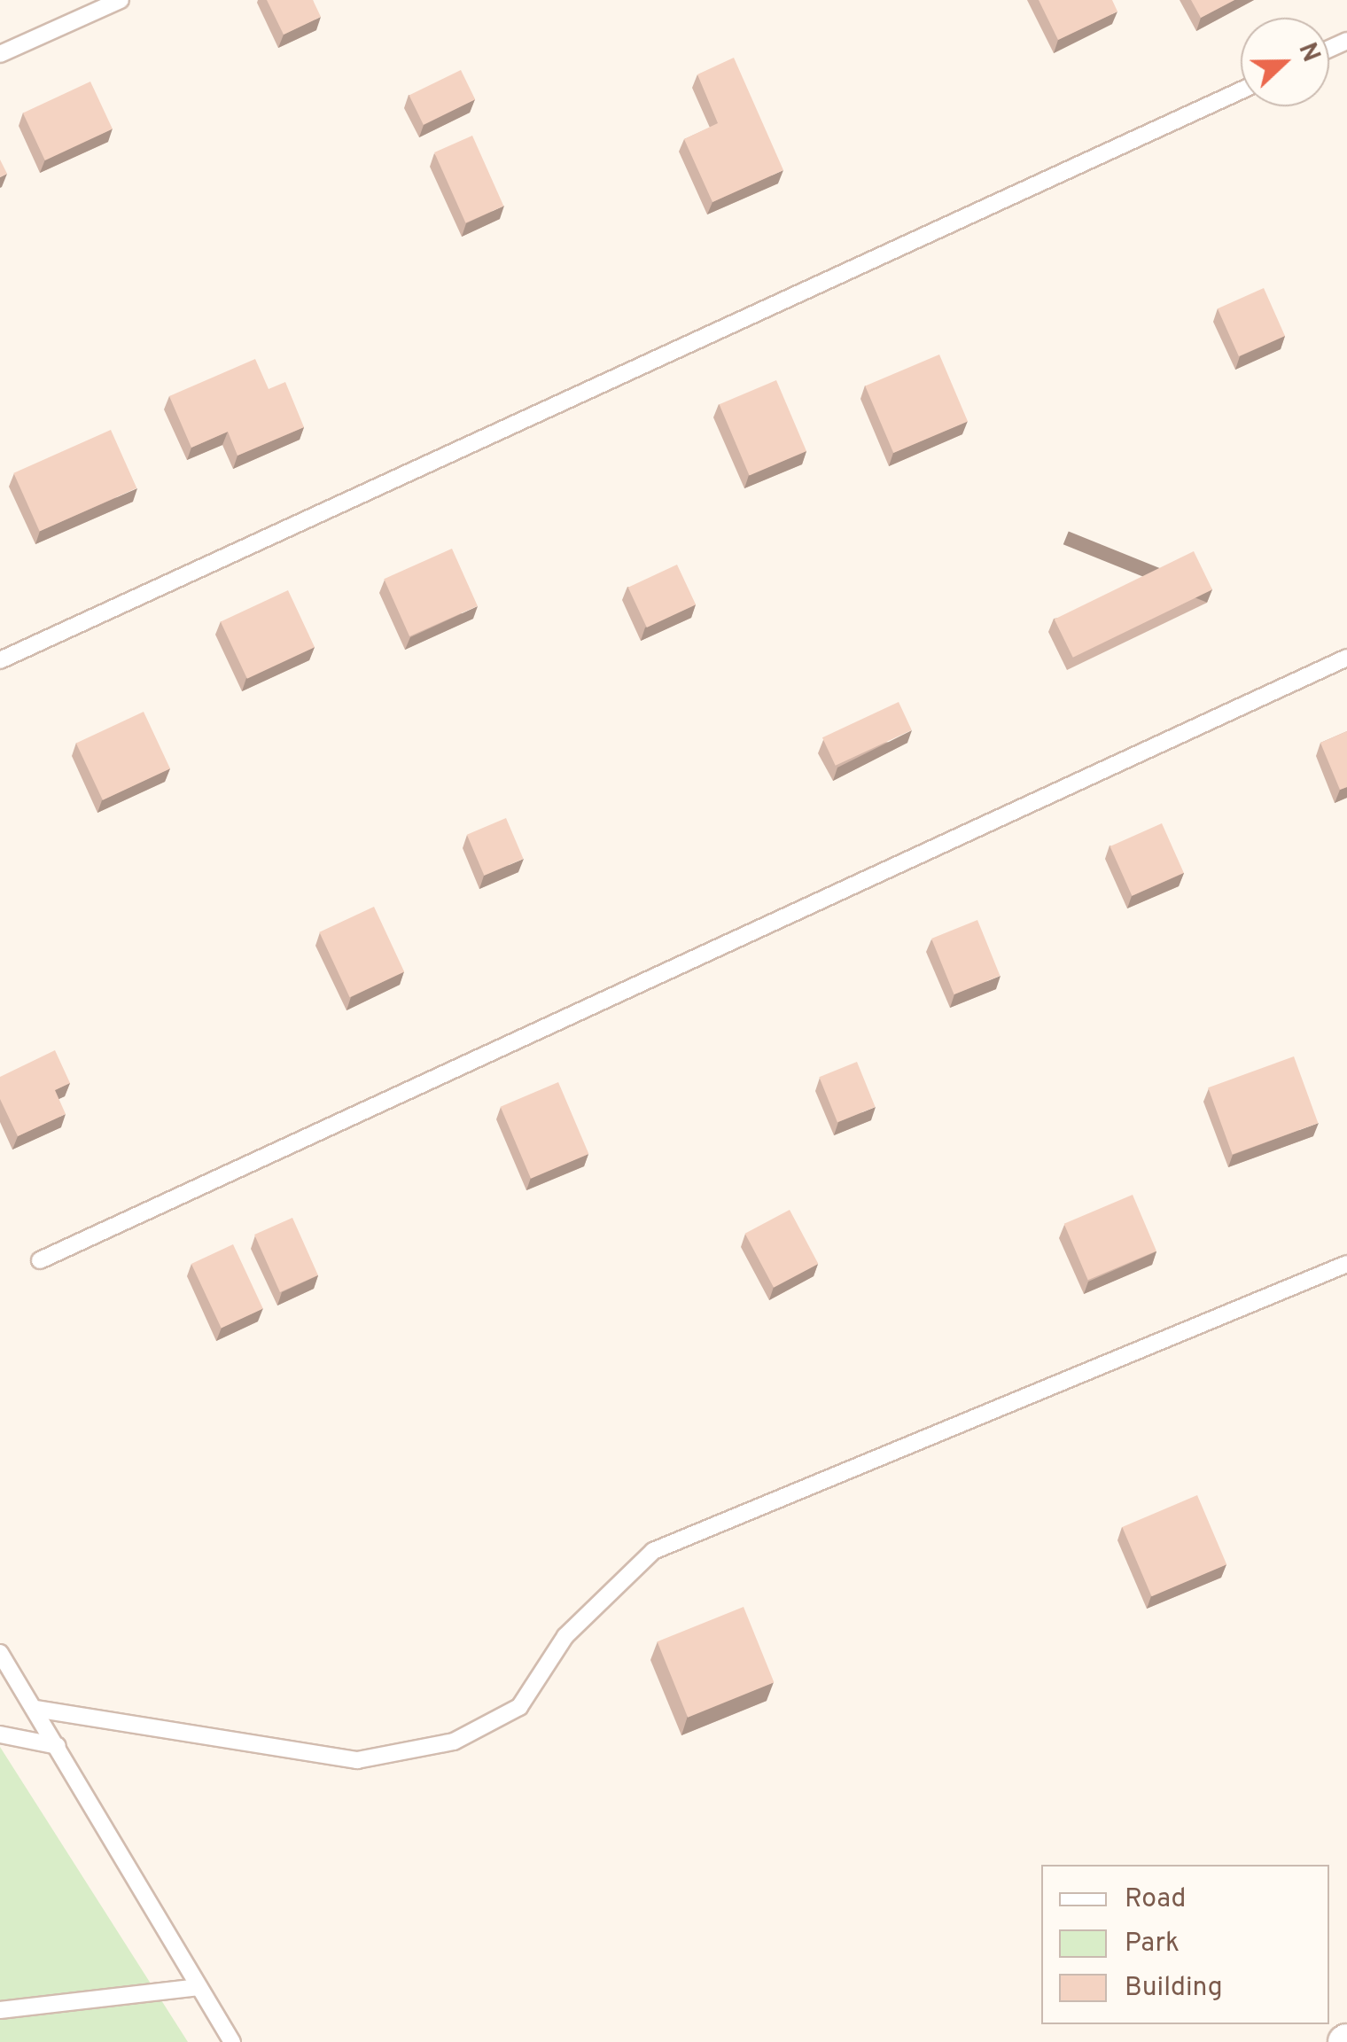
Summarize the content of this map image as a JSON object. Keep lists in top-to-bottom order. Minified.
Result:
{"legend":["Road","Park","Building"],"north":"right"}
